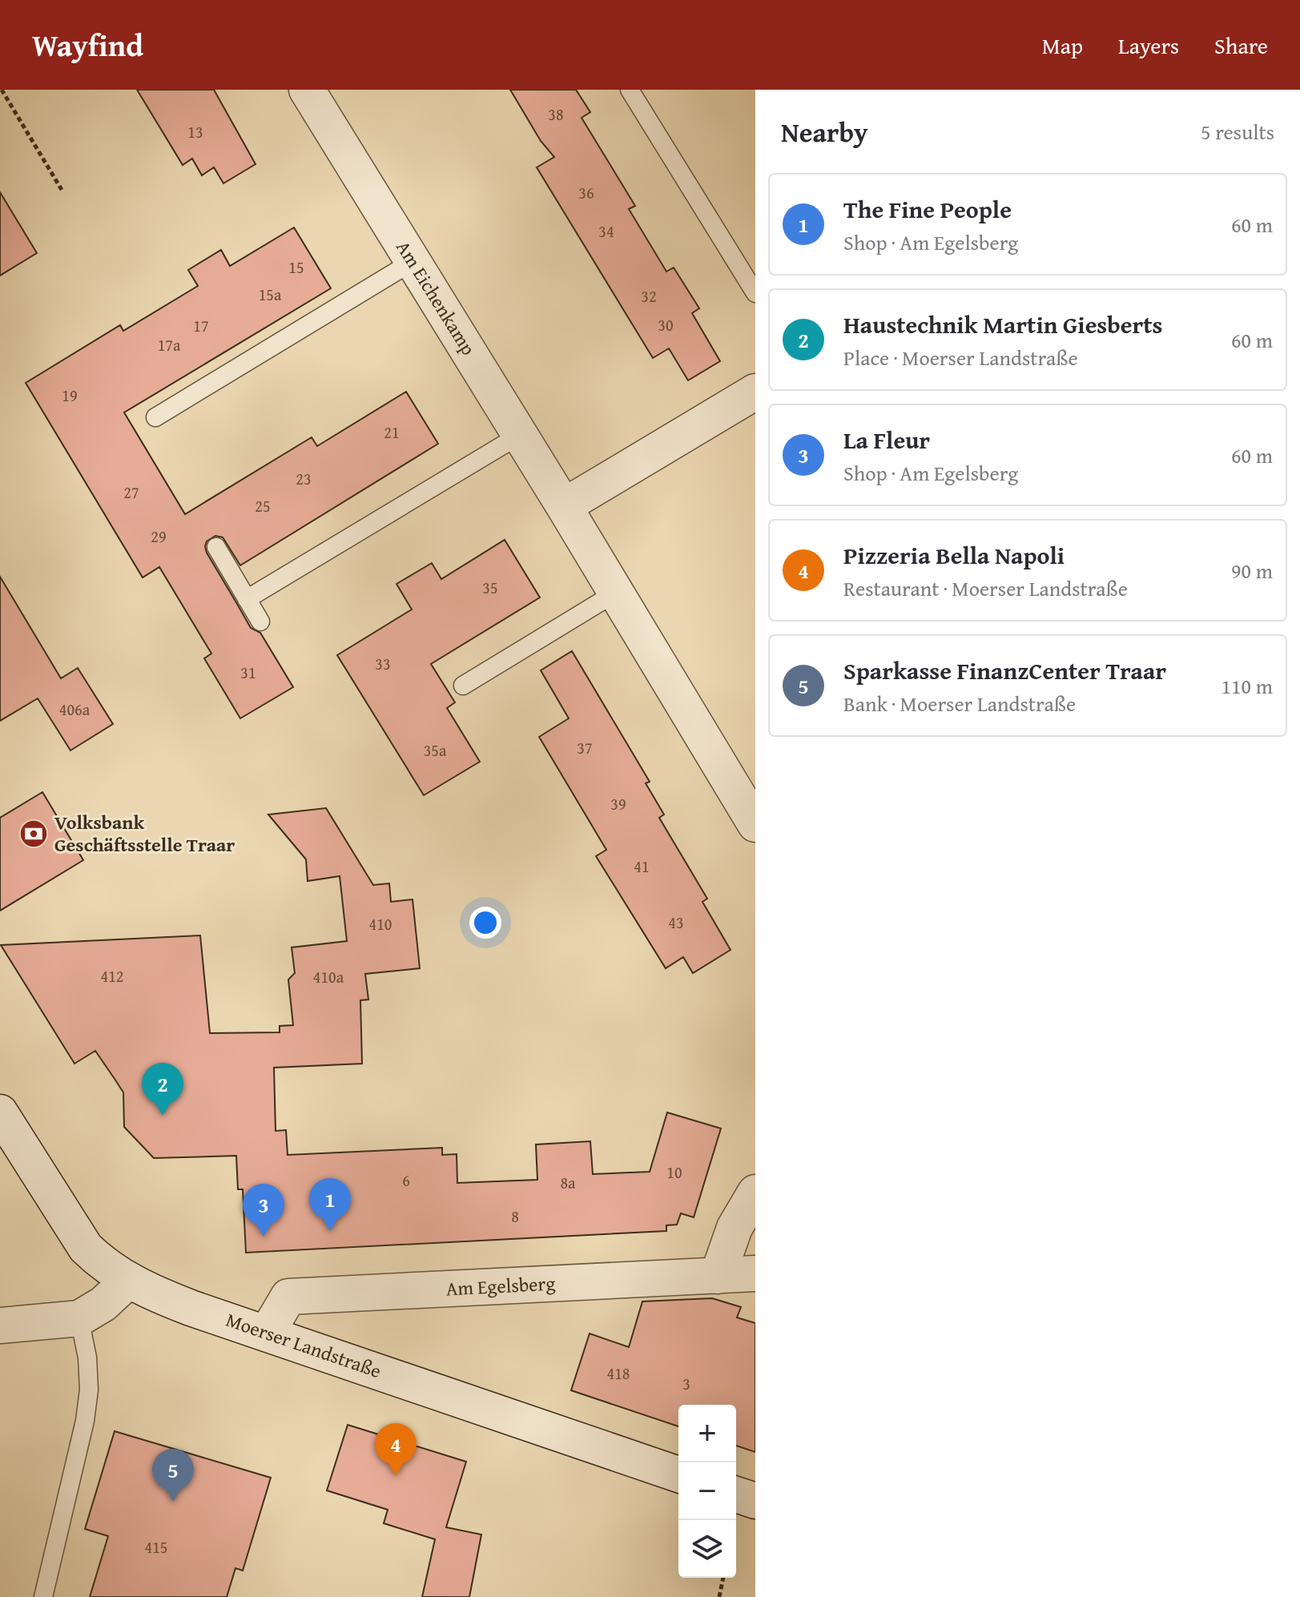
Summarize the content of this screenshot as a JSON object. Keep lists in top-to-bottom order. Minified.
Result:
{"streets":{"street":["Am Eichenkamp","Am Egelsberg","Moerser Landstraße"]},"crossings":[["Am Egelsberg","Moerser Landstraße"]],"places":{"bank":["Volksbank Geschäftsstelle Traar"]},"house_numbers":["38","13","36","34","15","15a","32","30","17","17a","19","21","23","27","25","29","35","33","31","406a","37","35a","39","41","43","410","412","410a","10","6","8a","8","418","3","415"],"page":{"header":"Wayfind","nav":["Map","Layers","Share"],"heading":["Nearby","5 results"],"list":[{"mark":"1","name":"The Fine People","note":"Shop · Am Egelsberg","value":"60 m"},{"mark":"2","name":"Haustechnik Martin Giesberts","note":"Place · Moerser Landstraße","value":"60 m"},{"mark":"3","name":"La Fleur","note":"Shop · Am Egelsberg","value":"60 m"},{"mark":"4","name":"Pizzeria Bella Napoli","note":"Restaurant · Moerser Landstraße","value":"90 m"},{"mark":"5","name":"Sparkasse FinanzCenter Traar","note":"Bank · Moerser Landstraße","value":"110 m"}],"pins":["2","1","3","4","5"],"map_buttons":["+","−"]}}
